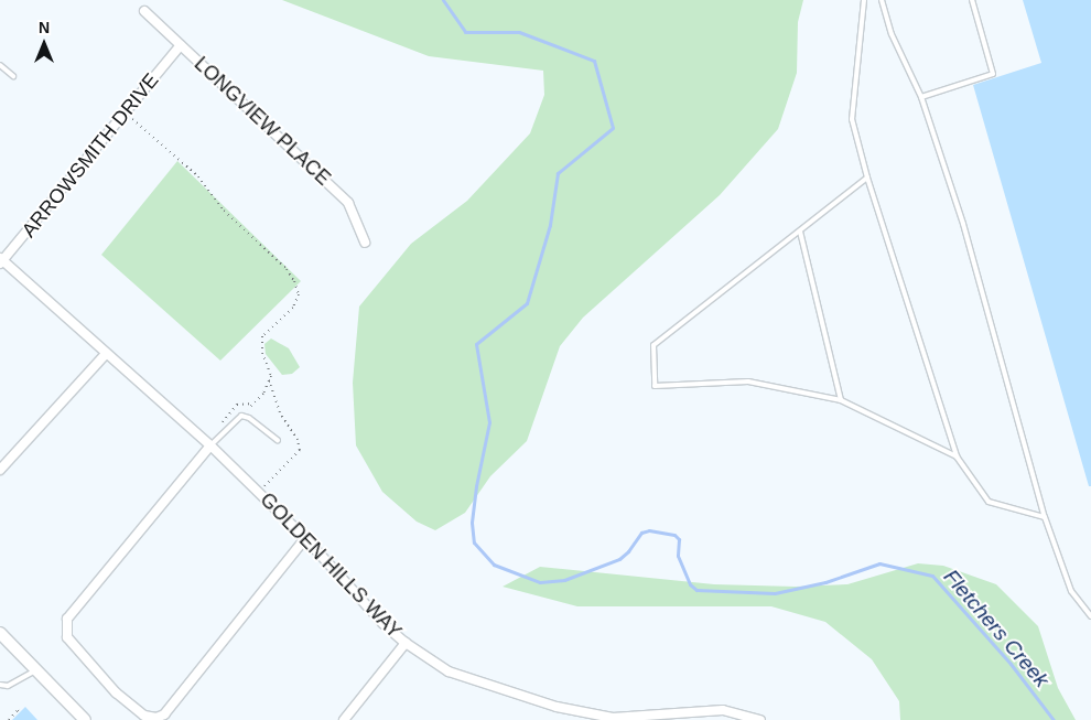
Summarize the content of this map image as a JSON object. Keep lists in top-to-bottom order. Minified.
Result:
{"streets":{"street":["LONGVIEW PLACE","ARROWSMITH DRIVE","GOLDEN HILLS WAY"]},"crossings":[["LONGVIEW PLACE","ARROWSMITH DRIVE"],["ARROWSMITH DRIVE","GOLDEN HILLS WAY"]],"water":["Fletchers Creek"],"north":"top"}
